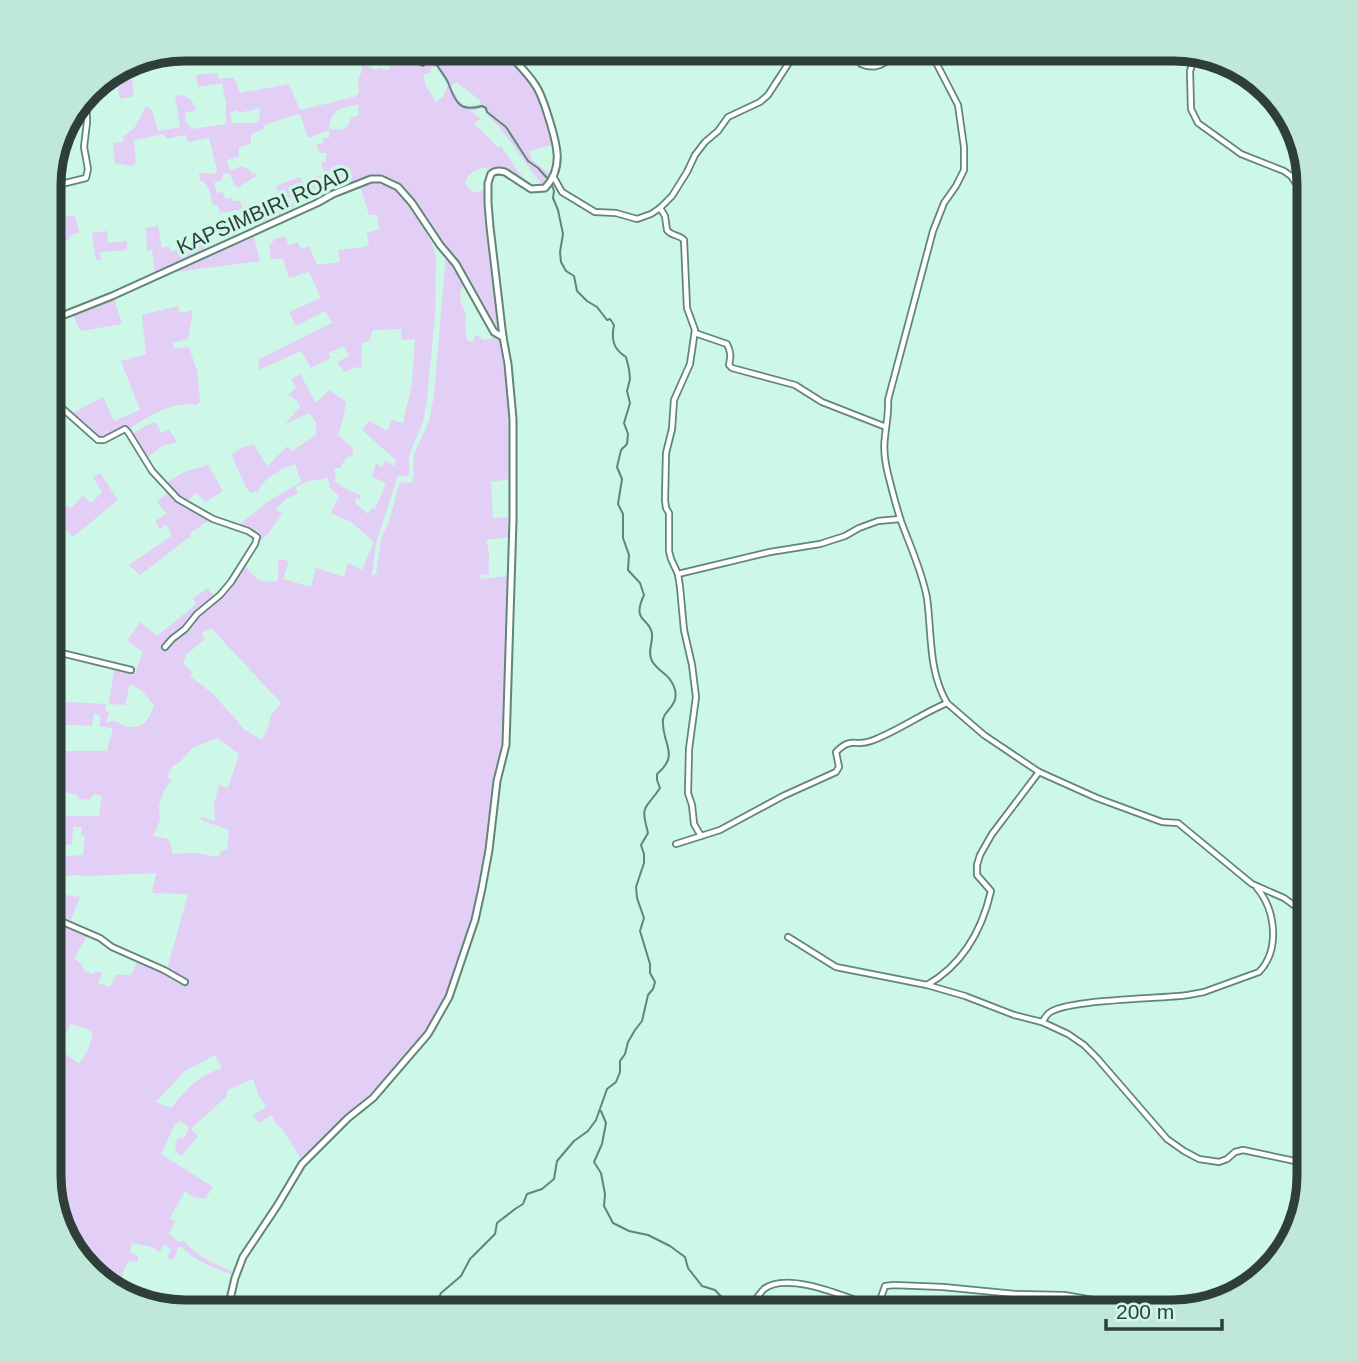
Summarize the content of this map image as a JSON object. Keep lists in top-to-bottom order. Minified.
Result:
{"streets":{"street":["KAPSIMBIRI ROAD"]},"scale_bar":"200 m"}
